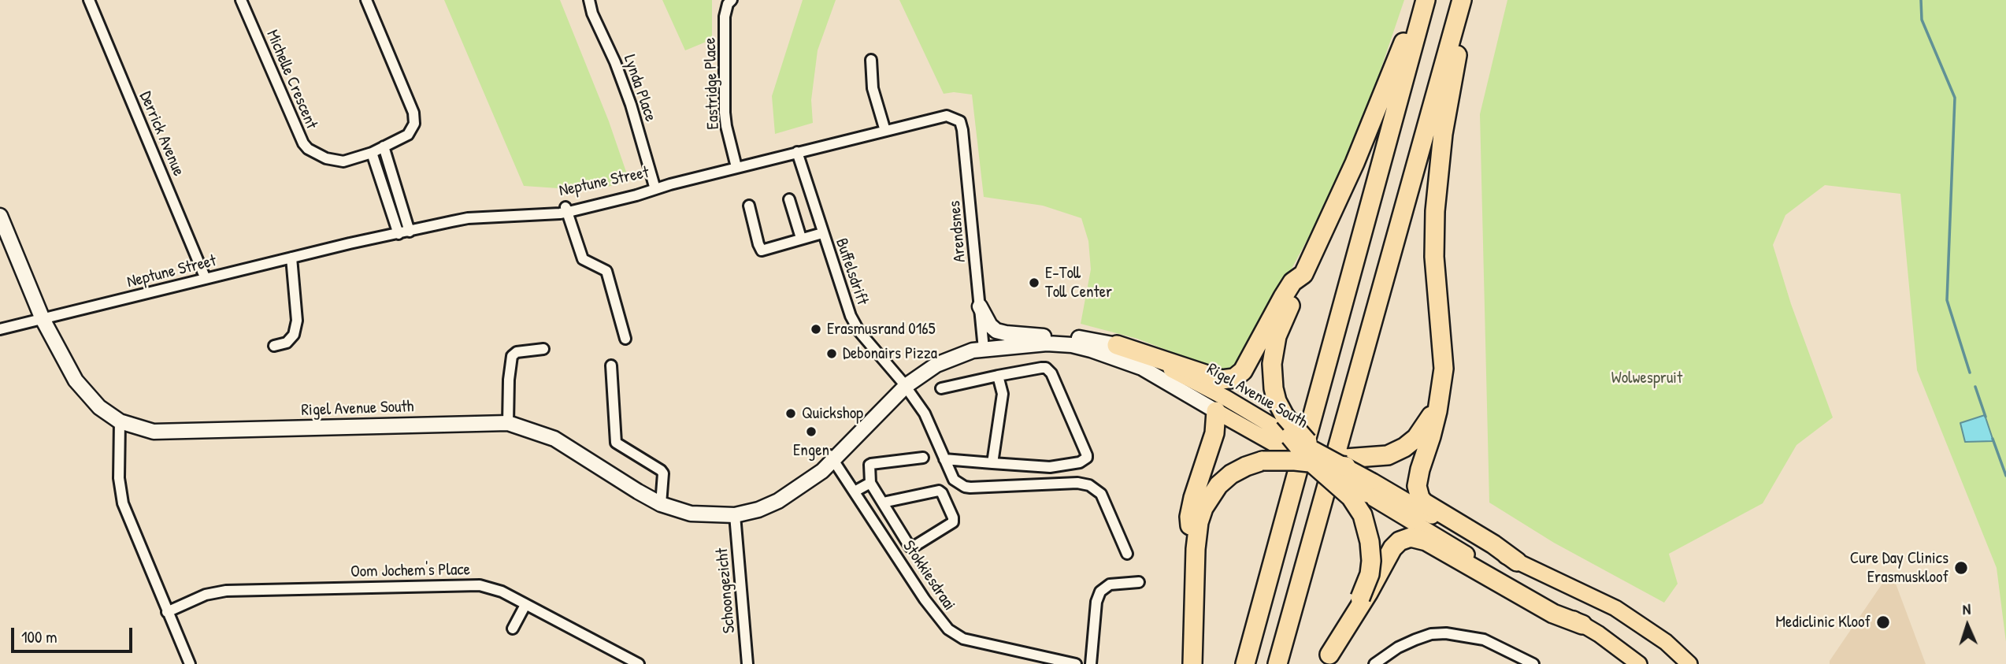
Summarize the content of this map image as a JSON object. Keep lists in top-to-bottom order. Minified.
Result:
{"streets":{"main road":["Rigel Avenue South"],"street":["Michelle Crescent","Eastridge Place","Lynda Place","Derrick Avenue","Neptune Street","Arendsnes","Buffelsdrift","Oom Jochem's Place","Stokkiesdraai","Schoongezicht"]},"crossings":[["Eastridge Place","Neptune Street"],["Lynda Place","Neptune Street"],["Derrick Avenue","Neptune Street"],["Neptune Street","Arendsnes"],["Neptune Street","Buffelsdrift"],["Neptune Street","Rigel Avenue South"],["Arendsnes","Rigel Avenue South"],["Buffelsdrift","Rigel Avenue South"],["Rigel Avenue South","Stokkiesdraai"],["Rigel Avenue South","Schoongezicht"]],"parks":["Wolwespruit"],"places":["E-Toll Toll Center","Erasmusrand 0165","Debonairs Pizza","Quickshop","Engen","Cure Day Clinics Erasmuskloof","Mediclinic Kloof"],"scale_bar":"100 m","north":"top"}
